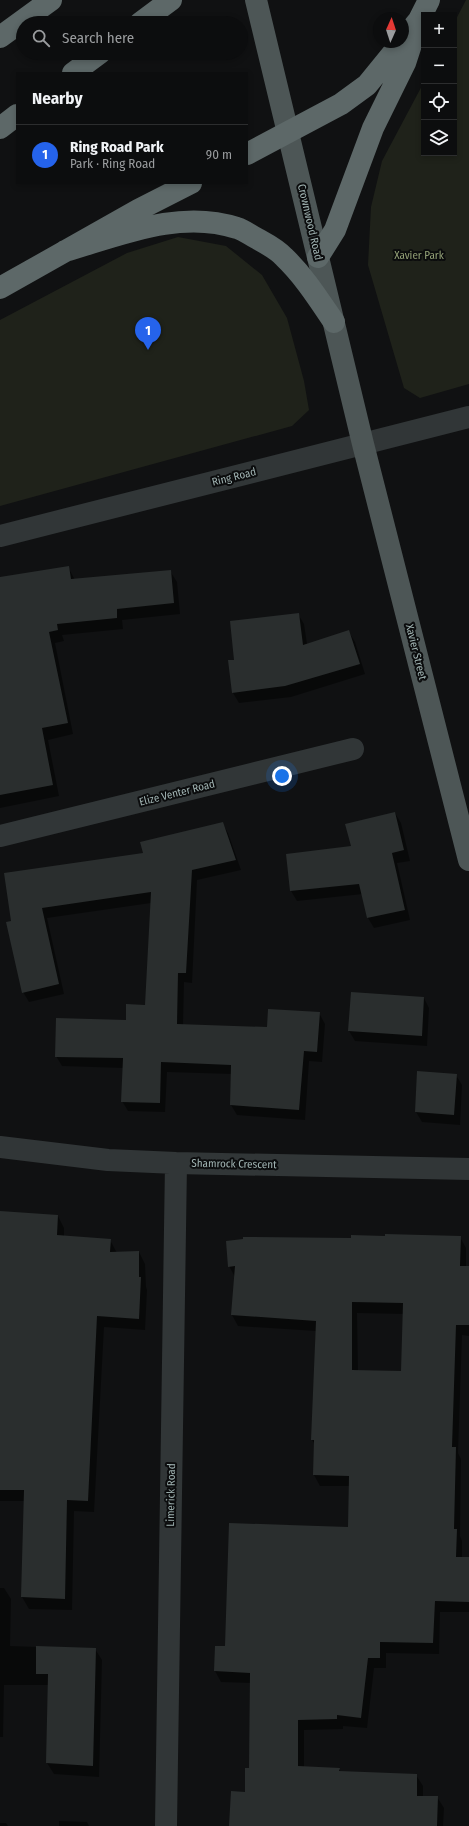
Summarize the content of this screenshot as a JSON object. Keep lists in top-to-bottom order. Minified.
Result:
{"streets":{"main road":["Crownwood Road","Xavier Street"],"street":["Ring Road","Elize Venter Road","Shamrock Crescent","Limerick Road"]},"crossings":[["Crownwood Road","Ring Road"],["Crownwood Road","Xavier Street"],["Ring Road","Xavier Street"],["Shamrock Crescent","Limerick Road"]],"parks":["Xavier Park"],"north":"top","page":{"map_buttons":["+","−"],"search":"Search here","heading":"Nearby","list":[{"mark":"1","name":"Ring Road Park","note":"Park · Ring Road","value":"90 m"}],"pins":"1"}}
